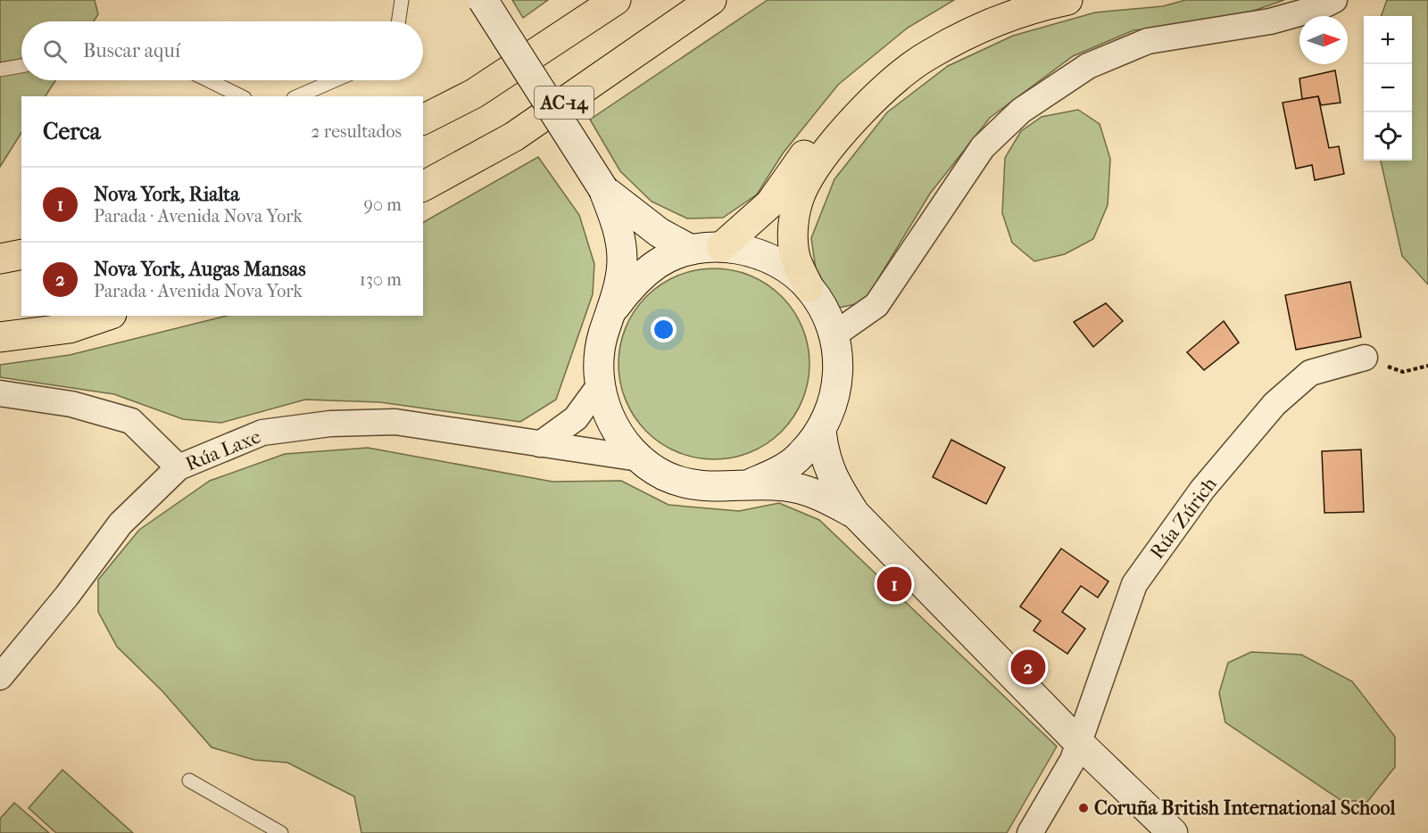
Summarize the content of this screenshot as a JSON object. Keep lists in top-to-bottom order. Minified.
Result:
{"streets":{"highway":["AC-14"],"street":["Rúa Laxe","Rúa Zúrich"]},"places":["Coruña British International School"],"north":"right","page":{"map_buttons":["+","−"],"search":"Buscar aquí","heading":["Cerca","2 resultados"],"list":[{"mark":"1","name":"Nova York, Rialta","note":"Parada · Avenida Nova York","value":"90 m"},{"mark":"2","name":"Nova York, Augas Mansas","note":"Parada · Avenida Nova York","value":"130 m"}],"pins":["1","2"]}}
